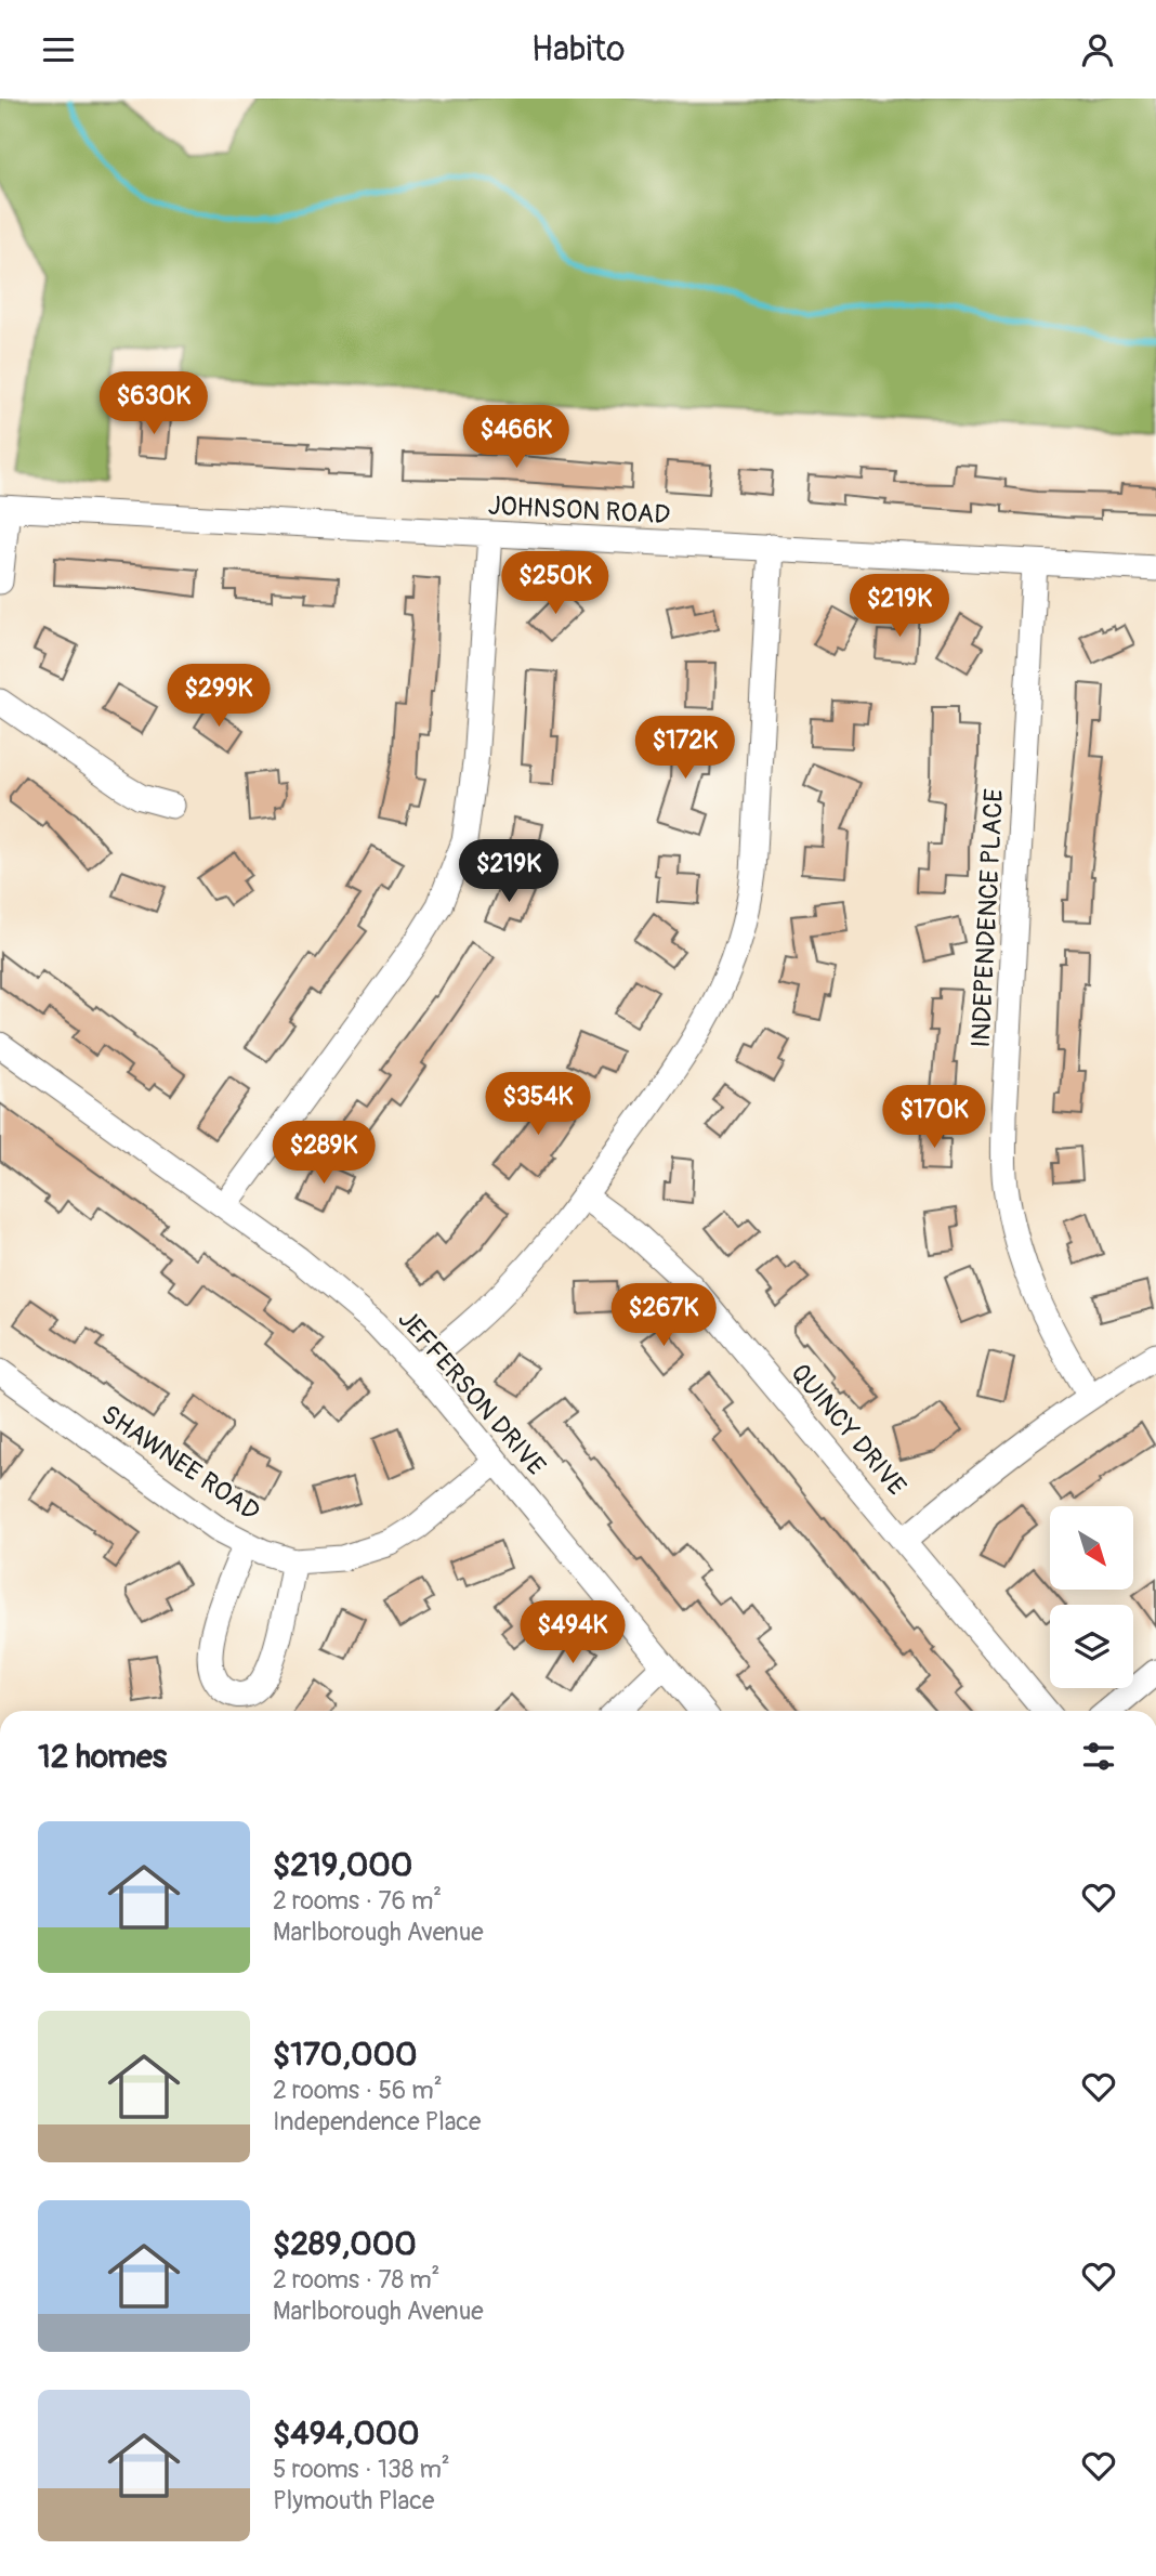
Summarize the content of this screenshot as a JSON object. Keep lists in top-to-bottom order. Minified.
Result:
{"streets":{"street":["JOHNSON ROAD","INDEPENDENCE PLACE","JEFFERSON DRIVE","QUINCY DRIVE","SHAWNEE ROAD"]},"crossings":[["JOHNSON ROAD","INDEPENDENCE PLACE"],["JEFFERSON DRIVE","SHAWNEE ROAD"]],"north":"bottom right","page":{"header":"Habito","price":["$630K","$466K","$250K","$219K","$299K","$172K","$219K","$354K","$170K","$289K","$267K","$494K"],"heading":"12 homes","list":[{"name":"$219,000","note":"2 rooms · 76 m² · Marlborough Avenue"},{"name":"$170,000","note":"2 rooms · 56 m² · Independence Place"},{"name":"$289,000","note":"2 rooms · 78 m² · Marlborough Avenue"},{"name":"$494,000","note":"5 rooms · 138 m² · Plymouth Place"}]}}
